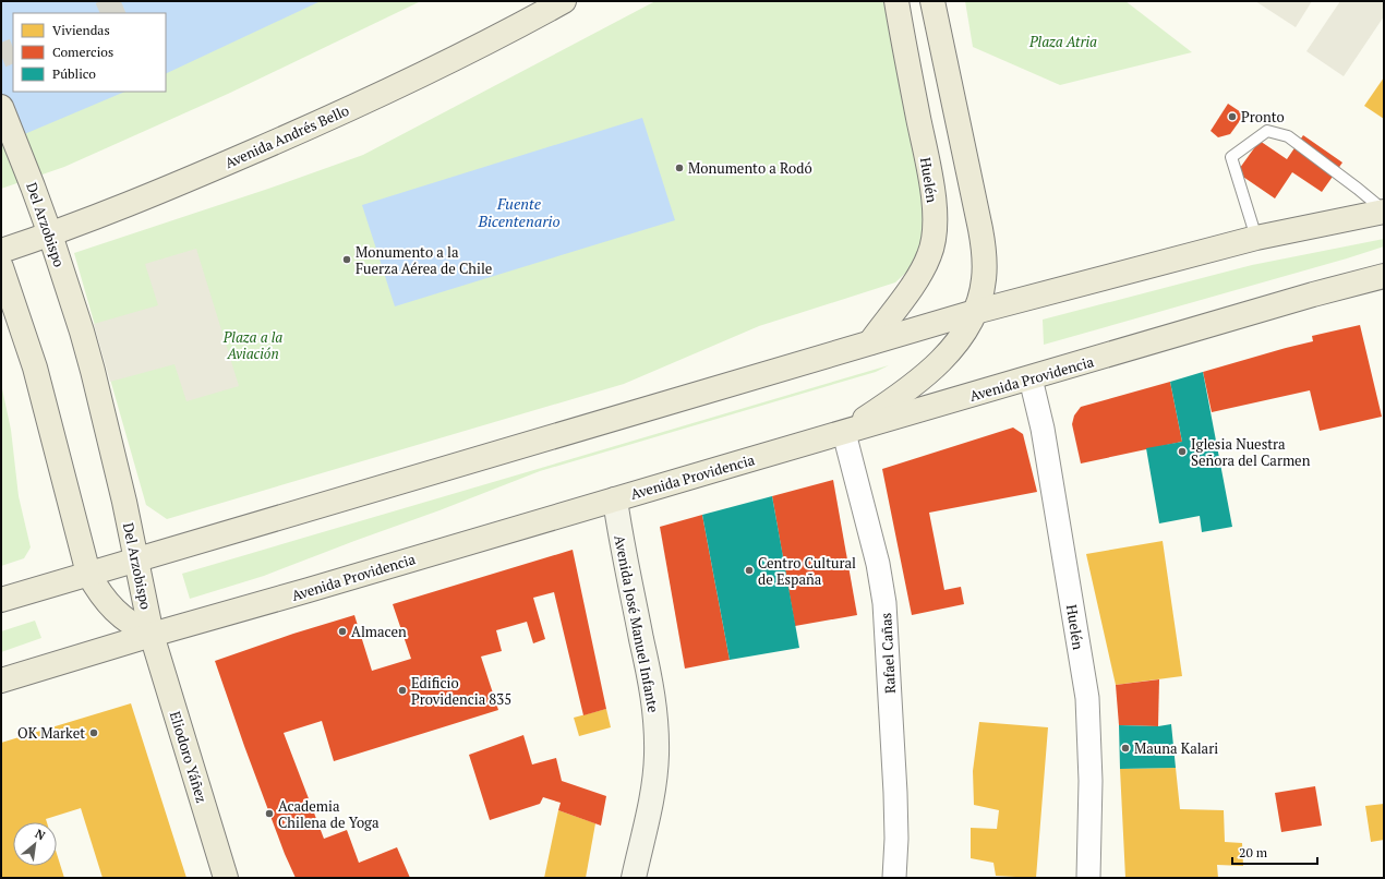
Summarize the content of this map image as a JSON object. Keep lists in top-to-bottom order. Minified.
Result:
{"streets":{"main road":["Avenida Andrés Bello","Huelén","Del Arzobispo","Avenida Providencia","Eliodoro Yáñez"],"street":["Avenida José Manuel Infante","Rafael Cañas"]},"crossings":[["Avenida Andrés Bello","Del Arzobispo"],["Huelén","Avenida Providencia"],["Del Arzobispo","Avenida Providencia"],["Del Arzobispo","Eliodoro Yáñez"],["Avenida Providencia","Avenida José Manuel Infante"],["Avenida Providencia","Rafael Cañas"],["Avenida Providencia","Eliodoro Yáñez"]],"water":["Fuente Bicentenario"],"parks":["Plaza Atria","Plaza a la Aviación"],"places":["Pronto","Monumento a Rodó","Monumento a la Fuerza Aérea de Chile","Iglesia Nuestra Señora del Carmen","Centro Cultural de España","Almacen","Edificio Providencia 835","OK Market","Mauna Kalari","Academia Chilena de Yoga"],"legend":["Viviendas","Comercios","Público"],"scale_bar":"20 m","north":"top right"}
